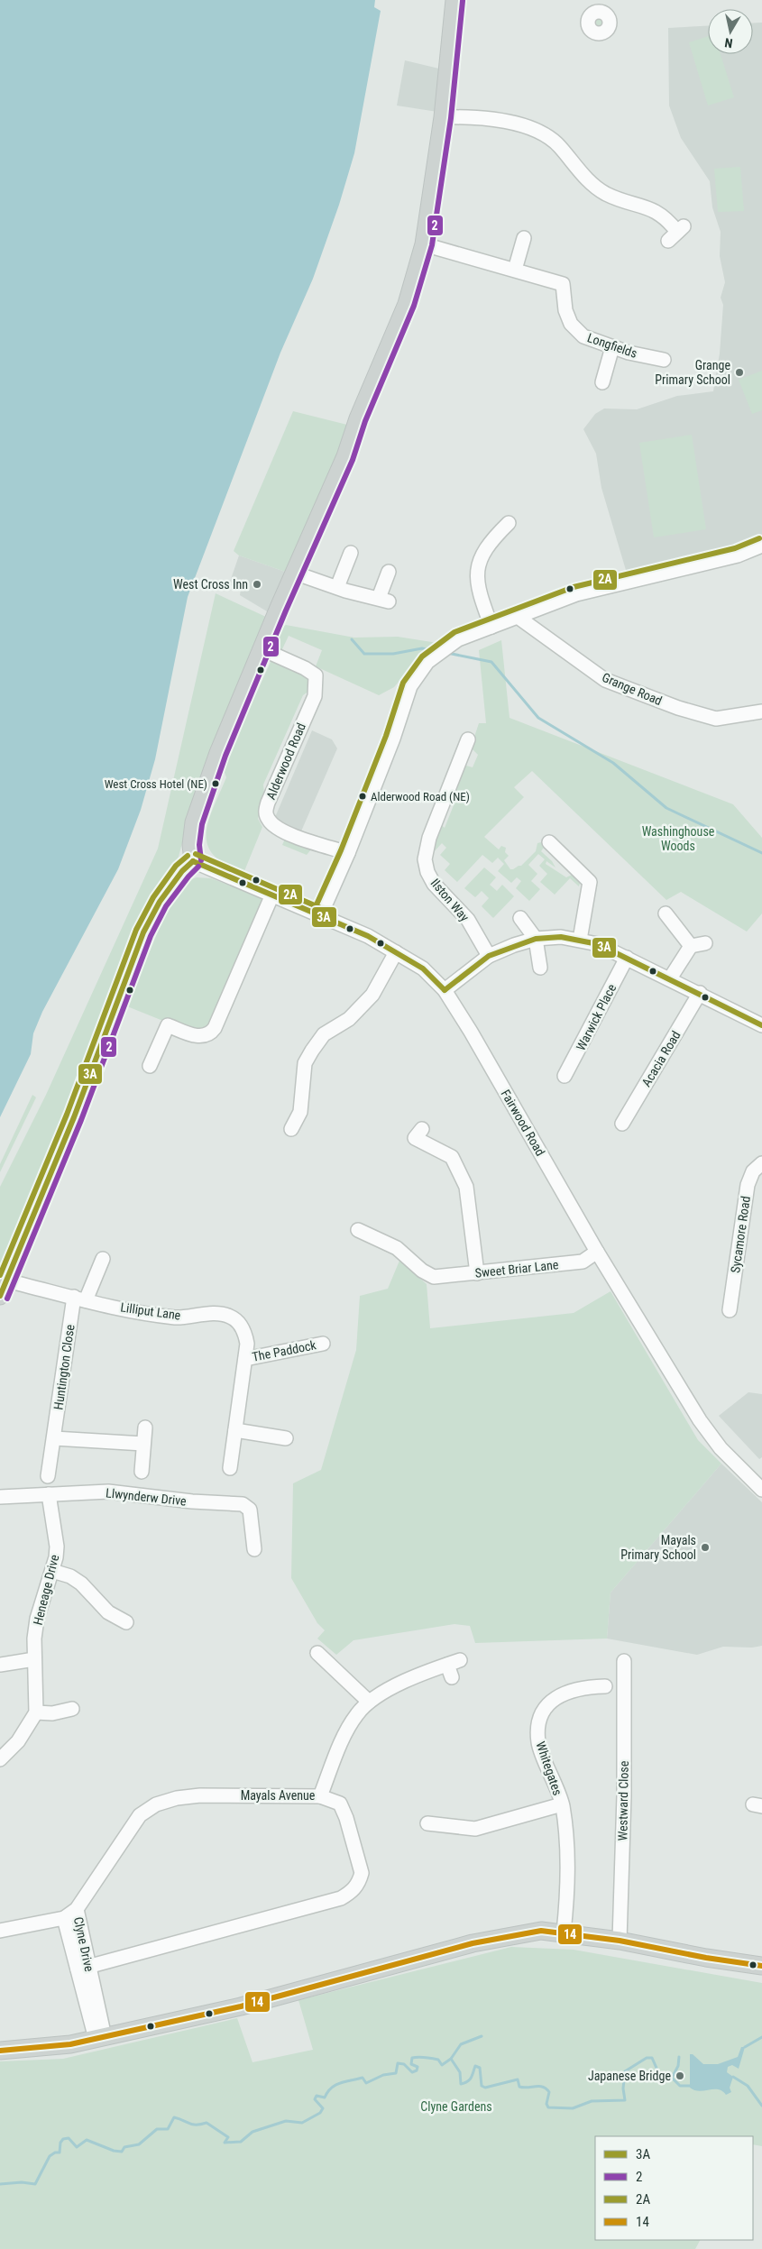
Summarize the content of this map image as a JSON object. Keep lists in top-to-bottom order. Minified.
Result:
{"streets":{"street":["Longfields","Grange Road","Alderwood Road","Ilston Way","Warwick Place","Acacia Road","Fairwood Road","Sycamore Road","Sweet Briar Lane","Lilliput Lane","The Paddock","Huntington Close","Llwynderw Drive","Heneage Drive","Whitegates","Mayals Avenue","Westward Close","Clyne Drive"]},"crossings":[["Fairwood Road","Sweet Briar Lane"],["Lilliput Lane","The Paddock"],["Lilliput Lane","Huntington Close"],["Llwynderw Drive","Heneage Drive"],["Mayals Avenue","Clyne Drive"]],"parks":["Washinghouse Woods","Clyne Gardens"],"places":["Grange Primary School","West Cross Inn","West Cross Hotel (NE)","Alderwood Road (NE)","Mayals Primary School","Japanese Bridge"],"lines":["transit line 2","transit line 2A","transit line 3A","transit line 14"],"legend":["3A","2","2A","14"],"north":"bottom"}
